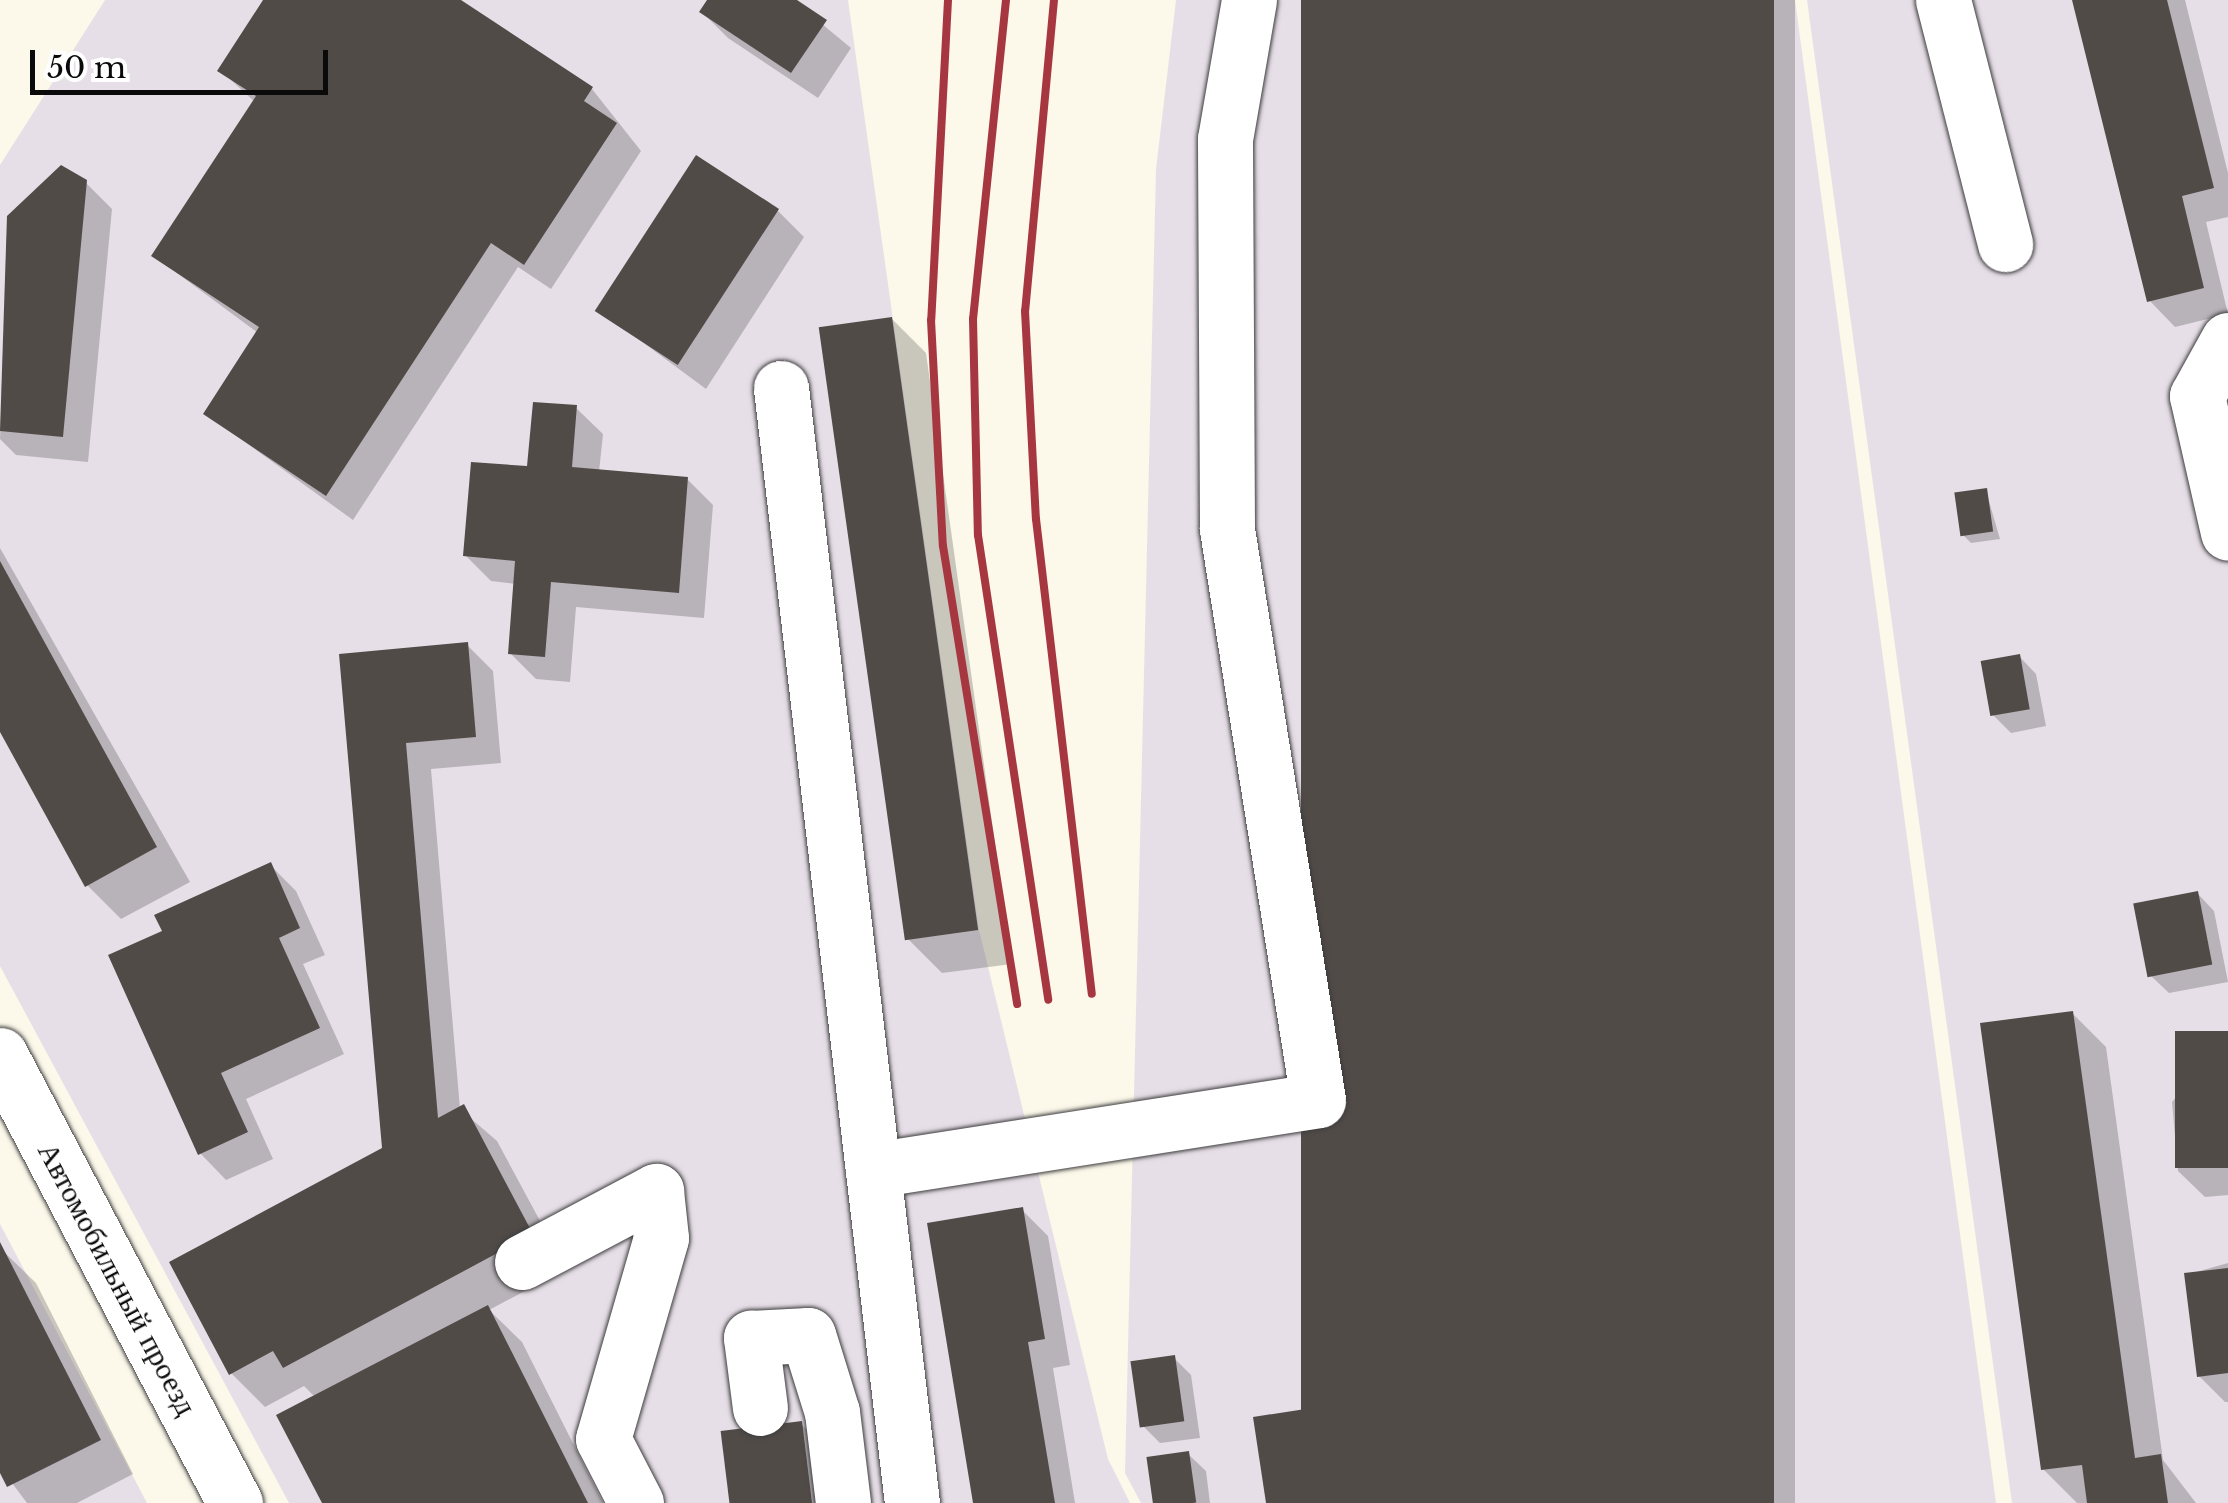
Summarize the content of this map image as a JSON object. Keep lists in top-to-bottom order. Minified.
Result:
{"streets":{"street":["Автомобильный проезд"]},"scale_bar":"50 m"}
